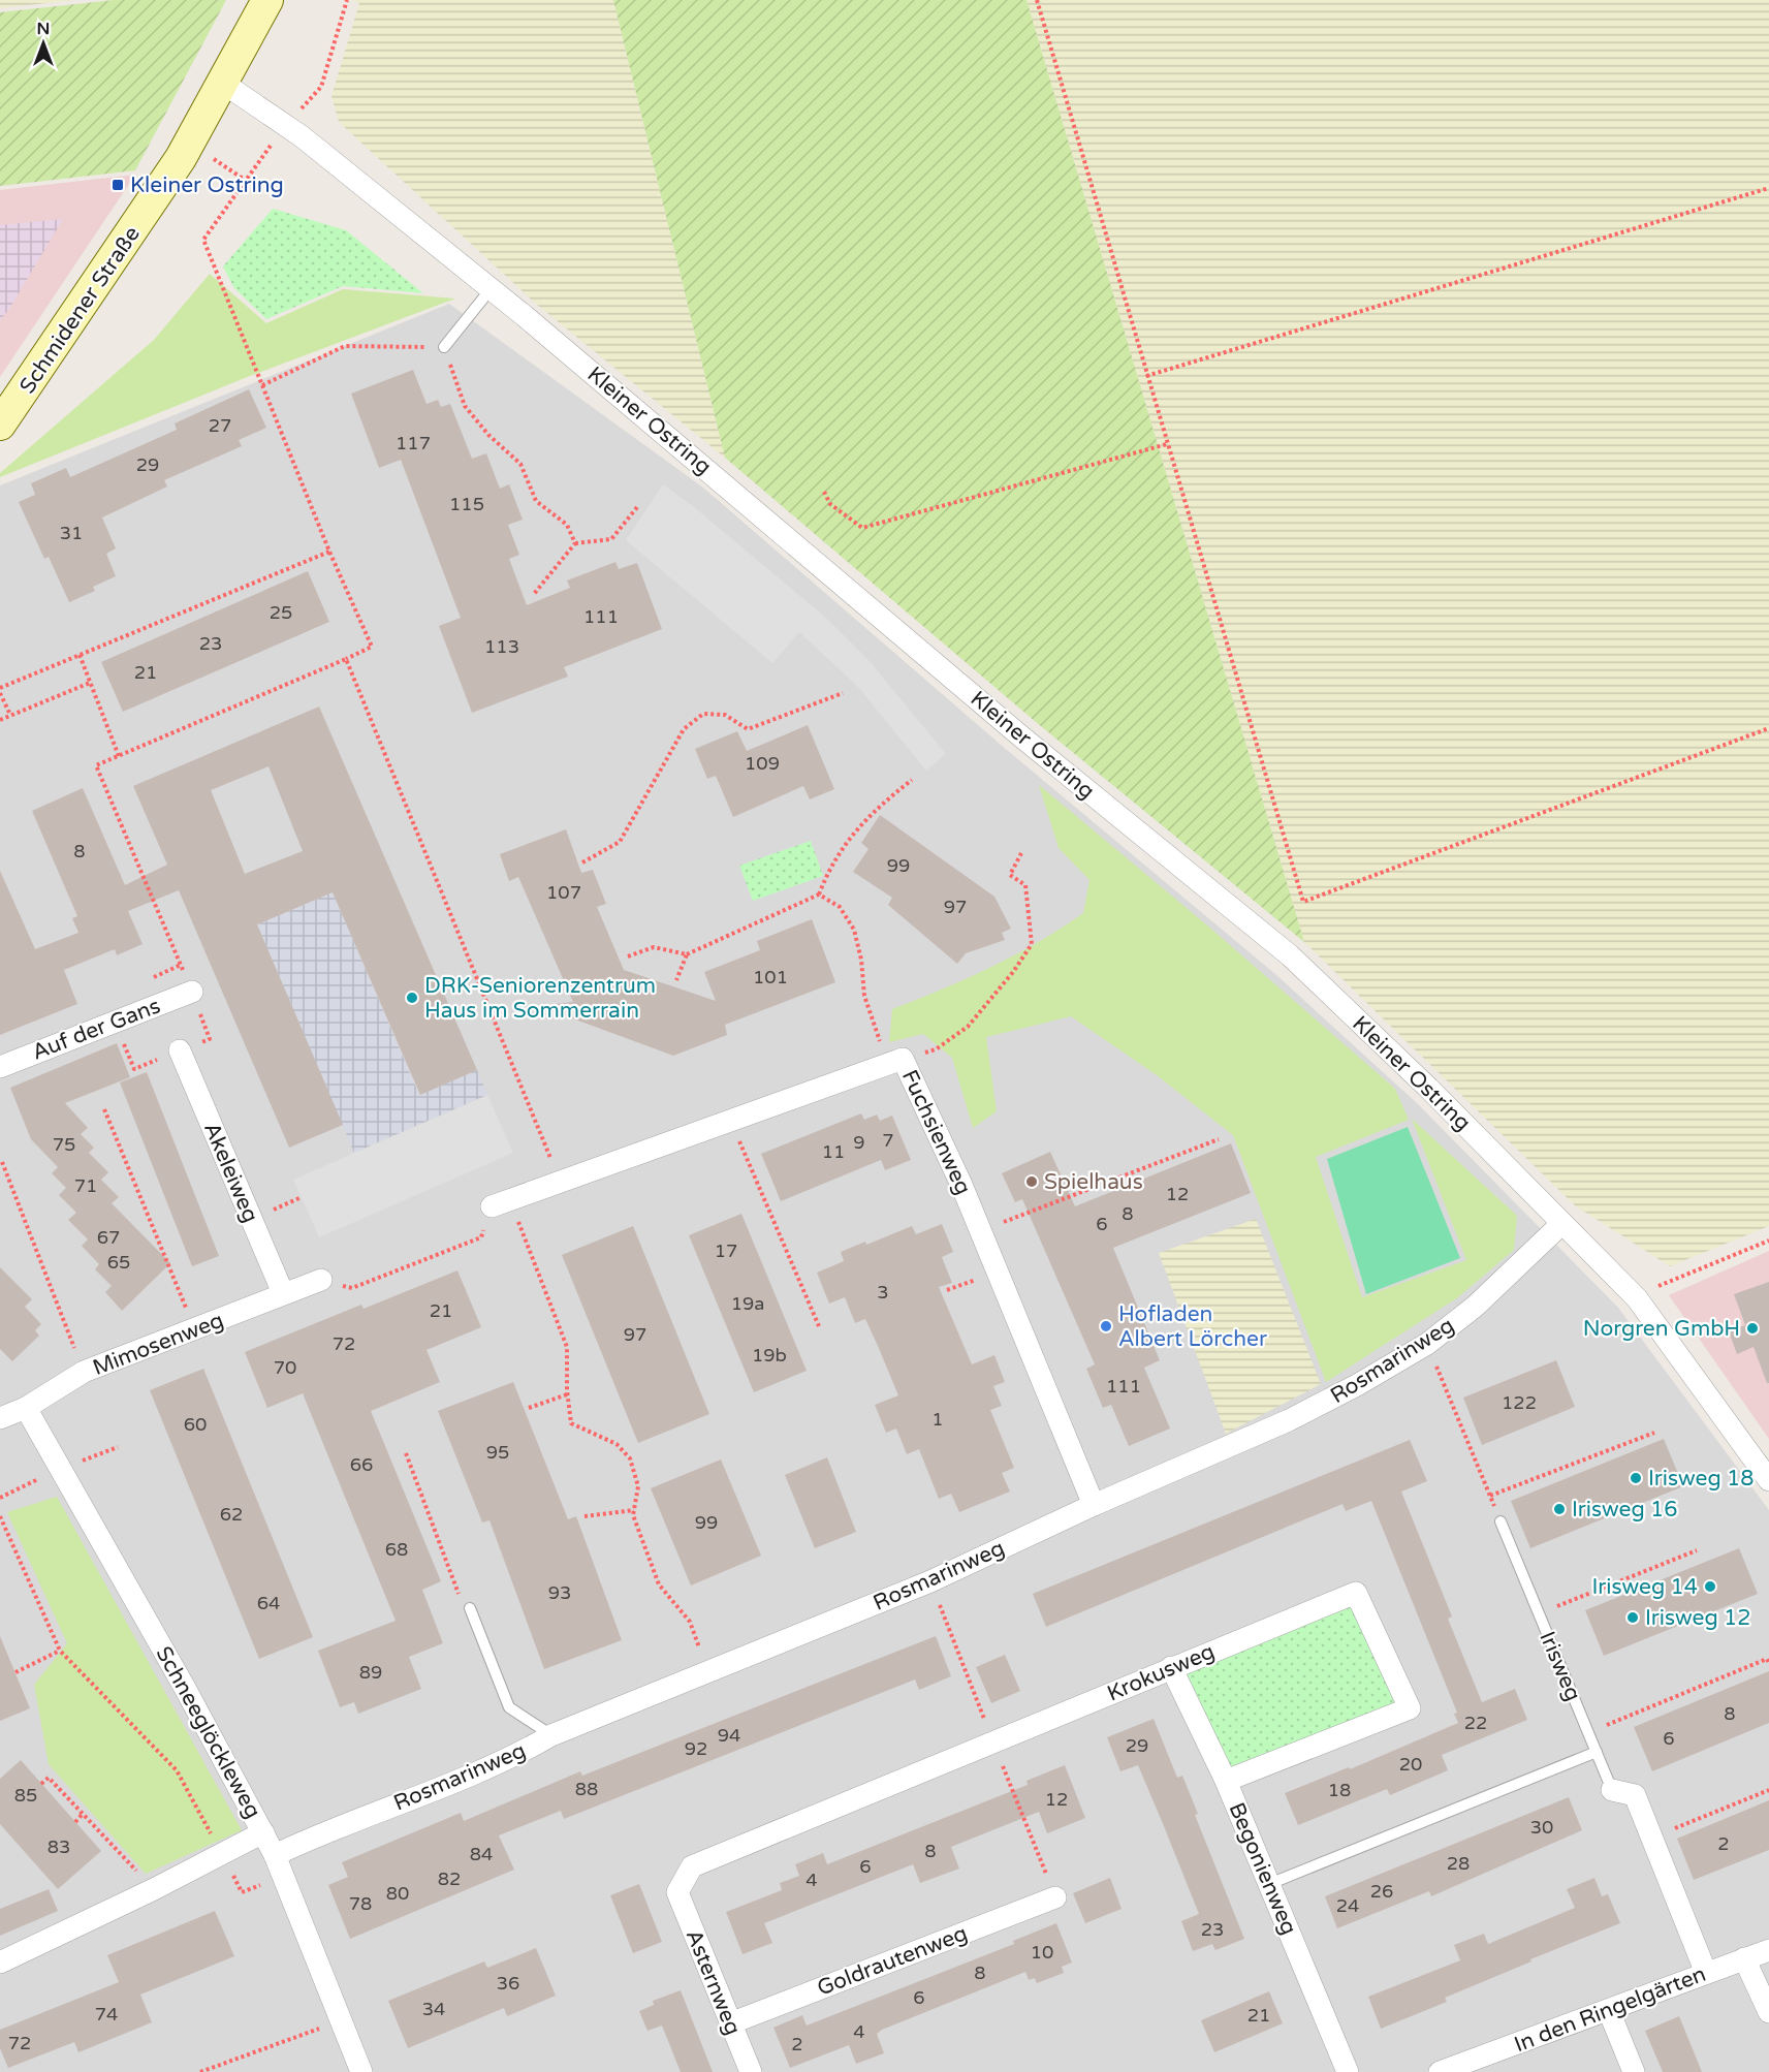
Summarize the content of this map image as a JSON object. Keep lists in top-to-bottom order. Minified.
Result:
{"streets":{"main road":["Schmidener Straße"],"street":["Kleiner Ostring","Auf der Gans","Fuchsienweg","Akeleiweg","Mimosenweg","Rosmarinweg","Irisweg","Krokusweg","Schneeglöckleweg","Begonienweg","Goldrautenweg","Asternweg","In den Ringelgärten"]},"crossings":[["Schmidener Straße","Kleiner Ostring"],["Kleiner Ostring","Rosmarinweg"],["Fuchsienweg","Rosmarinweg"],["Akeleiweg","Mimosenweg"],["Mimosenweg","Schneeglöckleweg"],["Rosmarinweg","Schneeglöckleweg"],["Irisweg","In den Ringelgärten"],["Krokusweg","Begonienweg"],["Krokusweg","Asternweg"],["Goldrautenweg","Asternweg"]],"places":{"transit":["Kleiner Ostring"],"other":["DRK-Seniorenzentrum Haus im Sommerrain","Spielhaus","Hofladen Albert Lörcher","Norgren GmbH","Irisweg 18","Irisweg 16","Irisweg 14","Irisweg 12"]},"house_numbers":["27","117","29","115","31","25","111","23","113","21","109","8","99","107","97","101","7","9","75","11","71","12","8","6","67","17","65","3","19a","21","97","72","19b","70","111","122","1","60","95","66","62","99","68","93","64","89","8","22","94","6","29","92","20","88","18","85","12","30","2","83","8","84","28","6","82","4","26","80","78","24","23","10","8","36","6","34","74","21","4","72","2"],"north":"top"}
